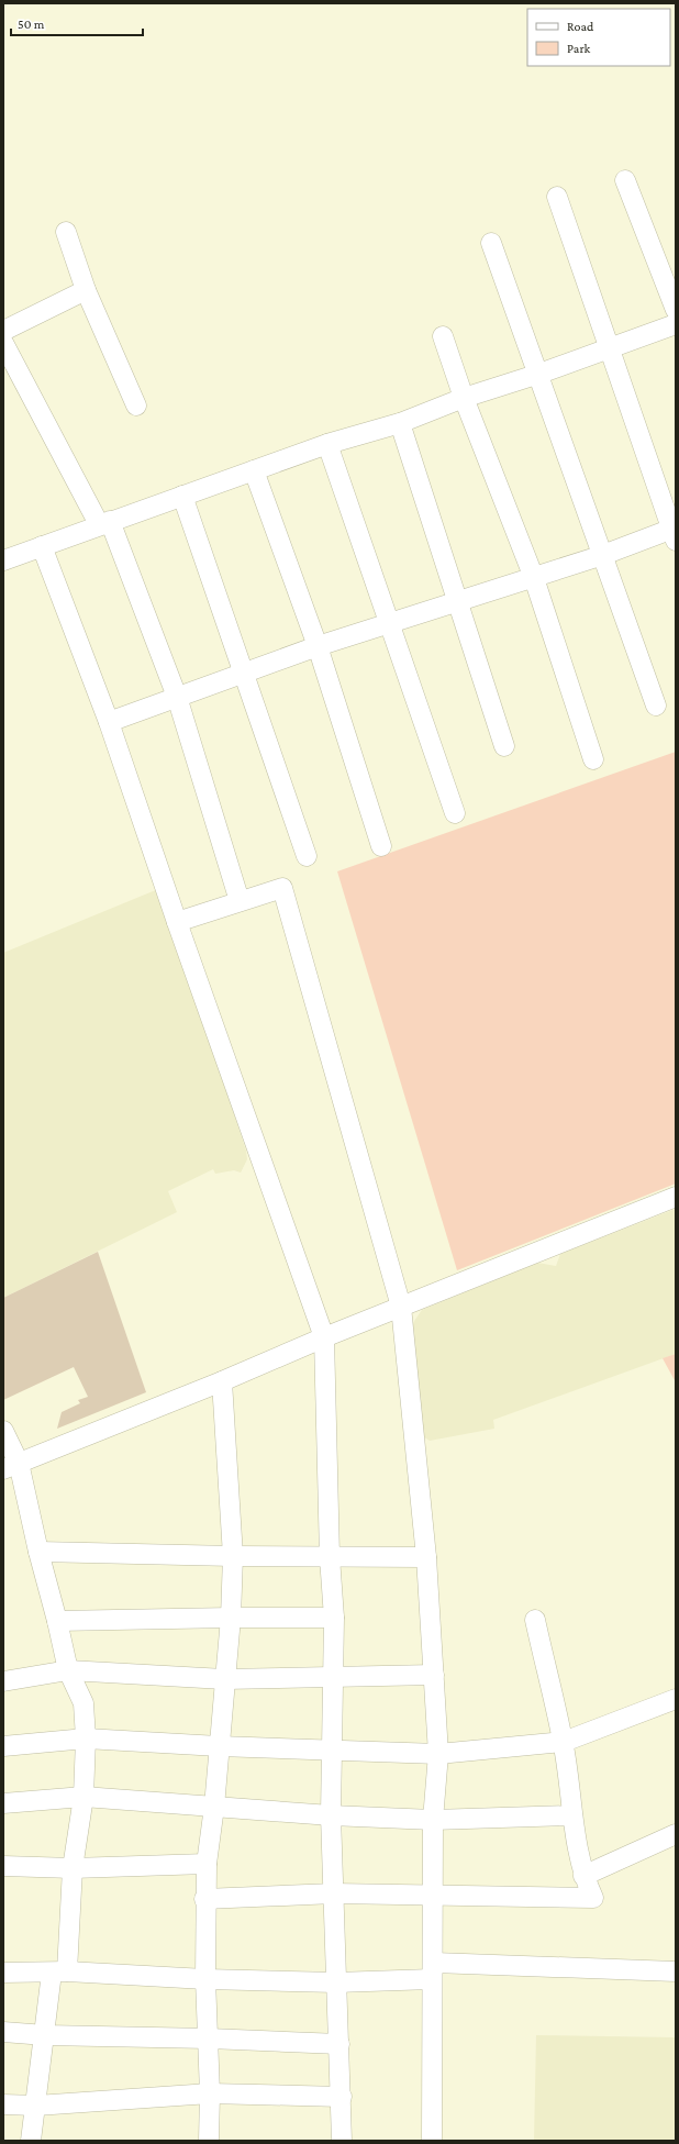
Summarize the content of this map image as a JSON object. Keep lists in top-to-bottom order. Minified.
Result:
{"legend":["Road","Park"],"scale_bar":"50 m"}
